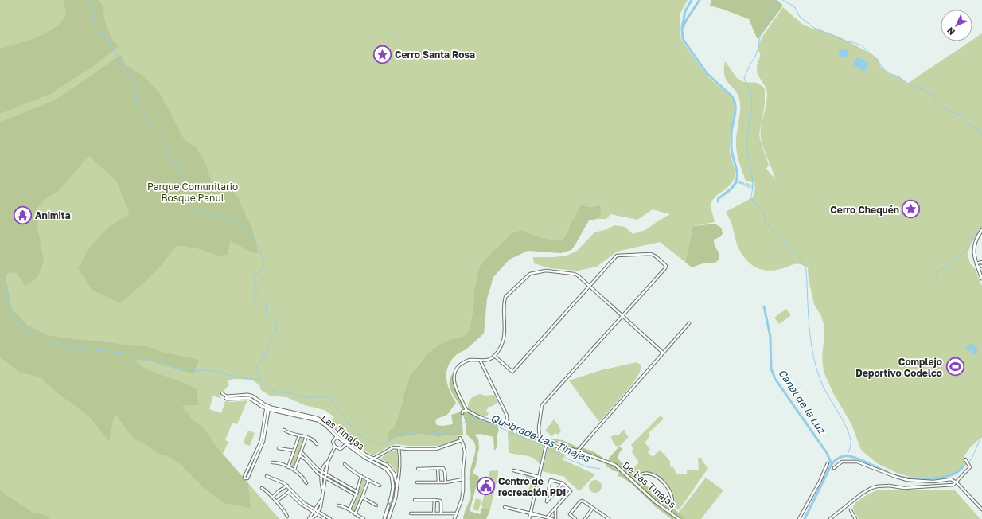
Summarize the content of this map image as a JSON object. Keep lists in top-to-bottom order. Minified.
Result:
{"streets":{"street":["Las Tinajas","De Las Tinajas"]},"water":["Canal de la Luz","Quebrada Las Tinajas"],"parks":["Parque Comunitario Bosque Panul"],"places":{"place":["Cerro Santa Rosa","Cerro Chequén"],"temple":["Animita"],"sports":["Complejo Deportivo Codelco"],"public building":["Centro de recreación PDI"]},"north":"bottom left"}
